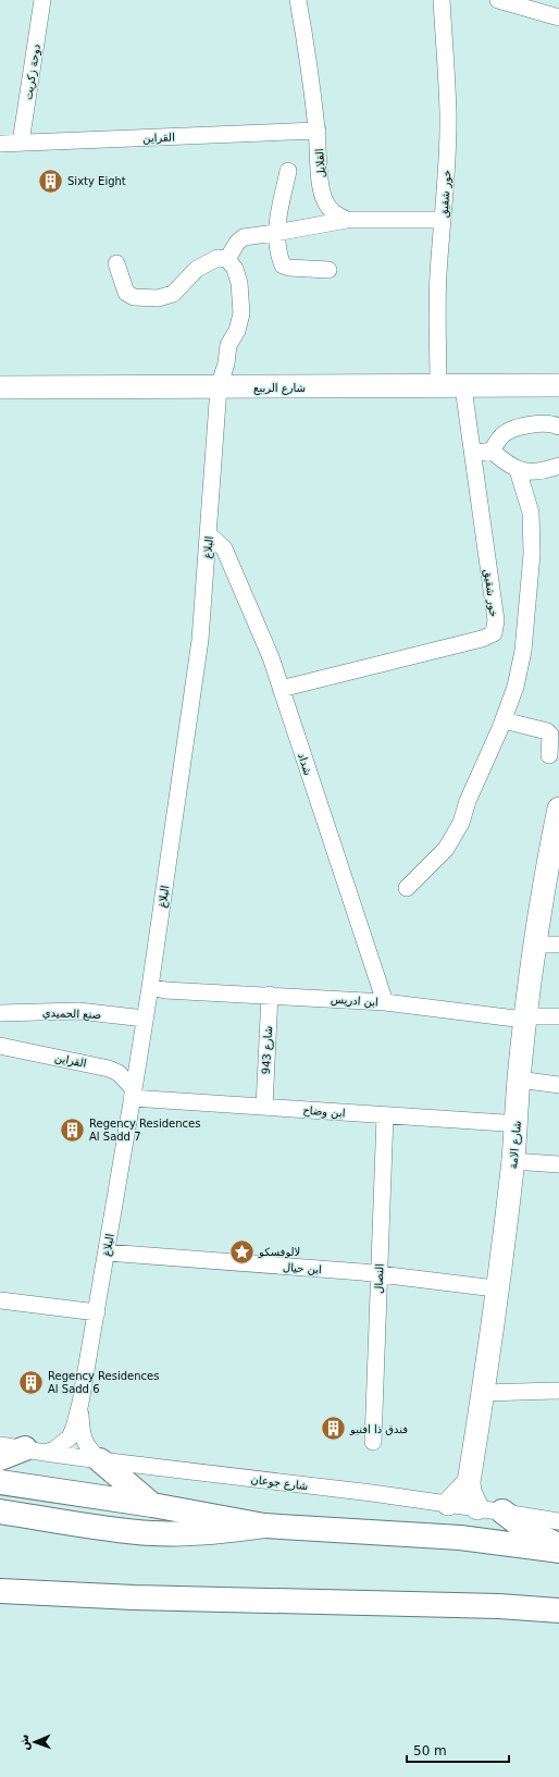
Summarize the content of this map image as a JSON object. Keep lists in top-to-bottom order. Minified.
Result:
{"streets":{"street":["دوحة زكريت","القراين","القلايل","خور شقيق","شارع الربيع","البلاغ","شداد","ابن ادريس","صنع الحميدي","شارع 943","ابن وضاح","شارع الامة","ابن حيال","النصال","شارع جوعان"]},"crossings":[["دوحة زكريت","القراين"],["القراين","القلايل"],["القراين","البلاغ"],["القراين","ابن وضاح"],["خور شقيق","شارع الربيع"],["خور شقيق","شداد"],["شارع الربيع","البلاغ"],["البلاغ","شداد"],["البلاغ","ابن ادريس"],["البلاغ","صنع الحميدي"],["البلاغ","ابن وضاح"],["البلاغ","ابن حيال"],["البلاغ","شارع جوعان"],["شداد","ابن ادريس"],["ابن ادريس","شارع 943"],["ابن ادريس","شارع الامة"],["شارع 943","ابن وضاح"],["ابن وضاح","شارع الامة"],["ابن وضاح","النصال"],["شارع الامة","ابن حيال"],["شارع الامة","شارع جوعان"],["ابن حيال","النصال"]],"places":{"building":["Sixty Eight","Regency Residences Al Sadd 7","Regency Residences Al Sadd 6","فندق ذا افنيو"],"place":["لالوفسكو"]},"scale_bar":"50 m","north":"left"}
